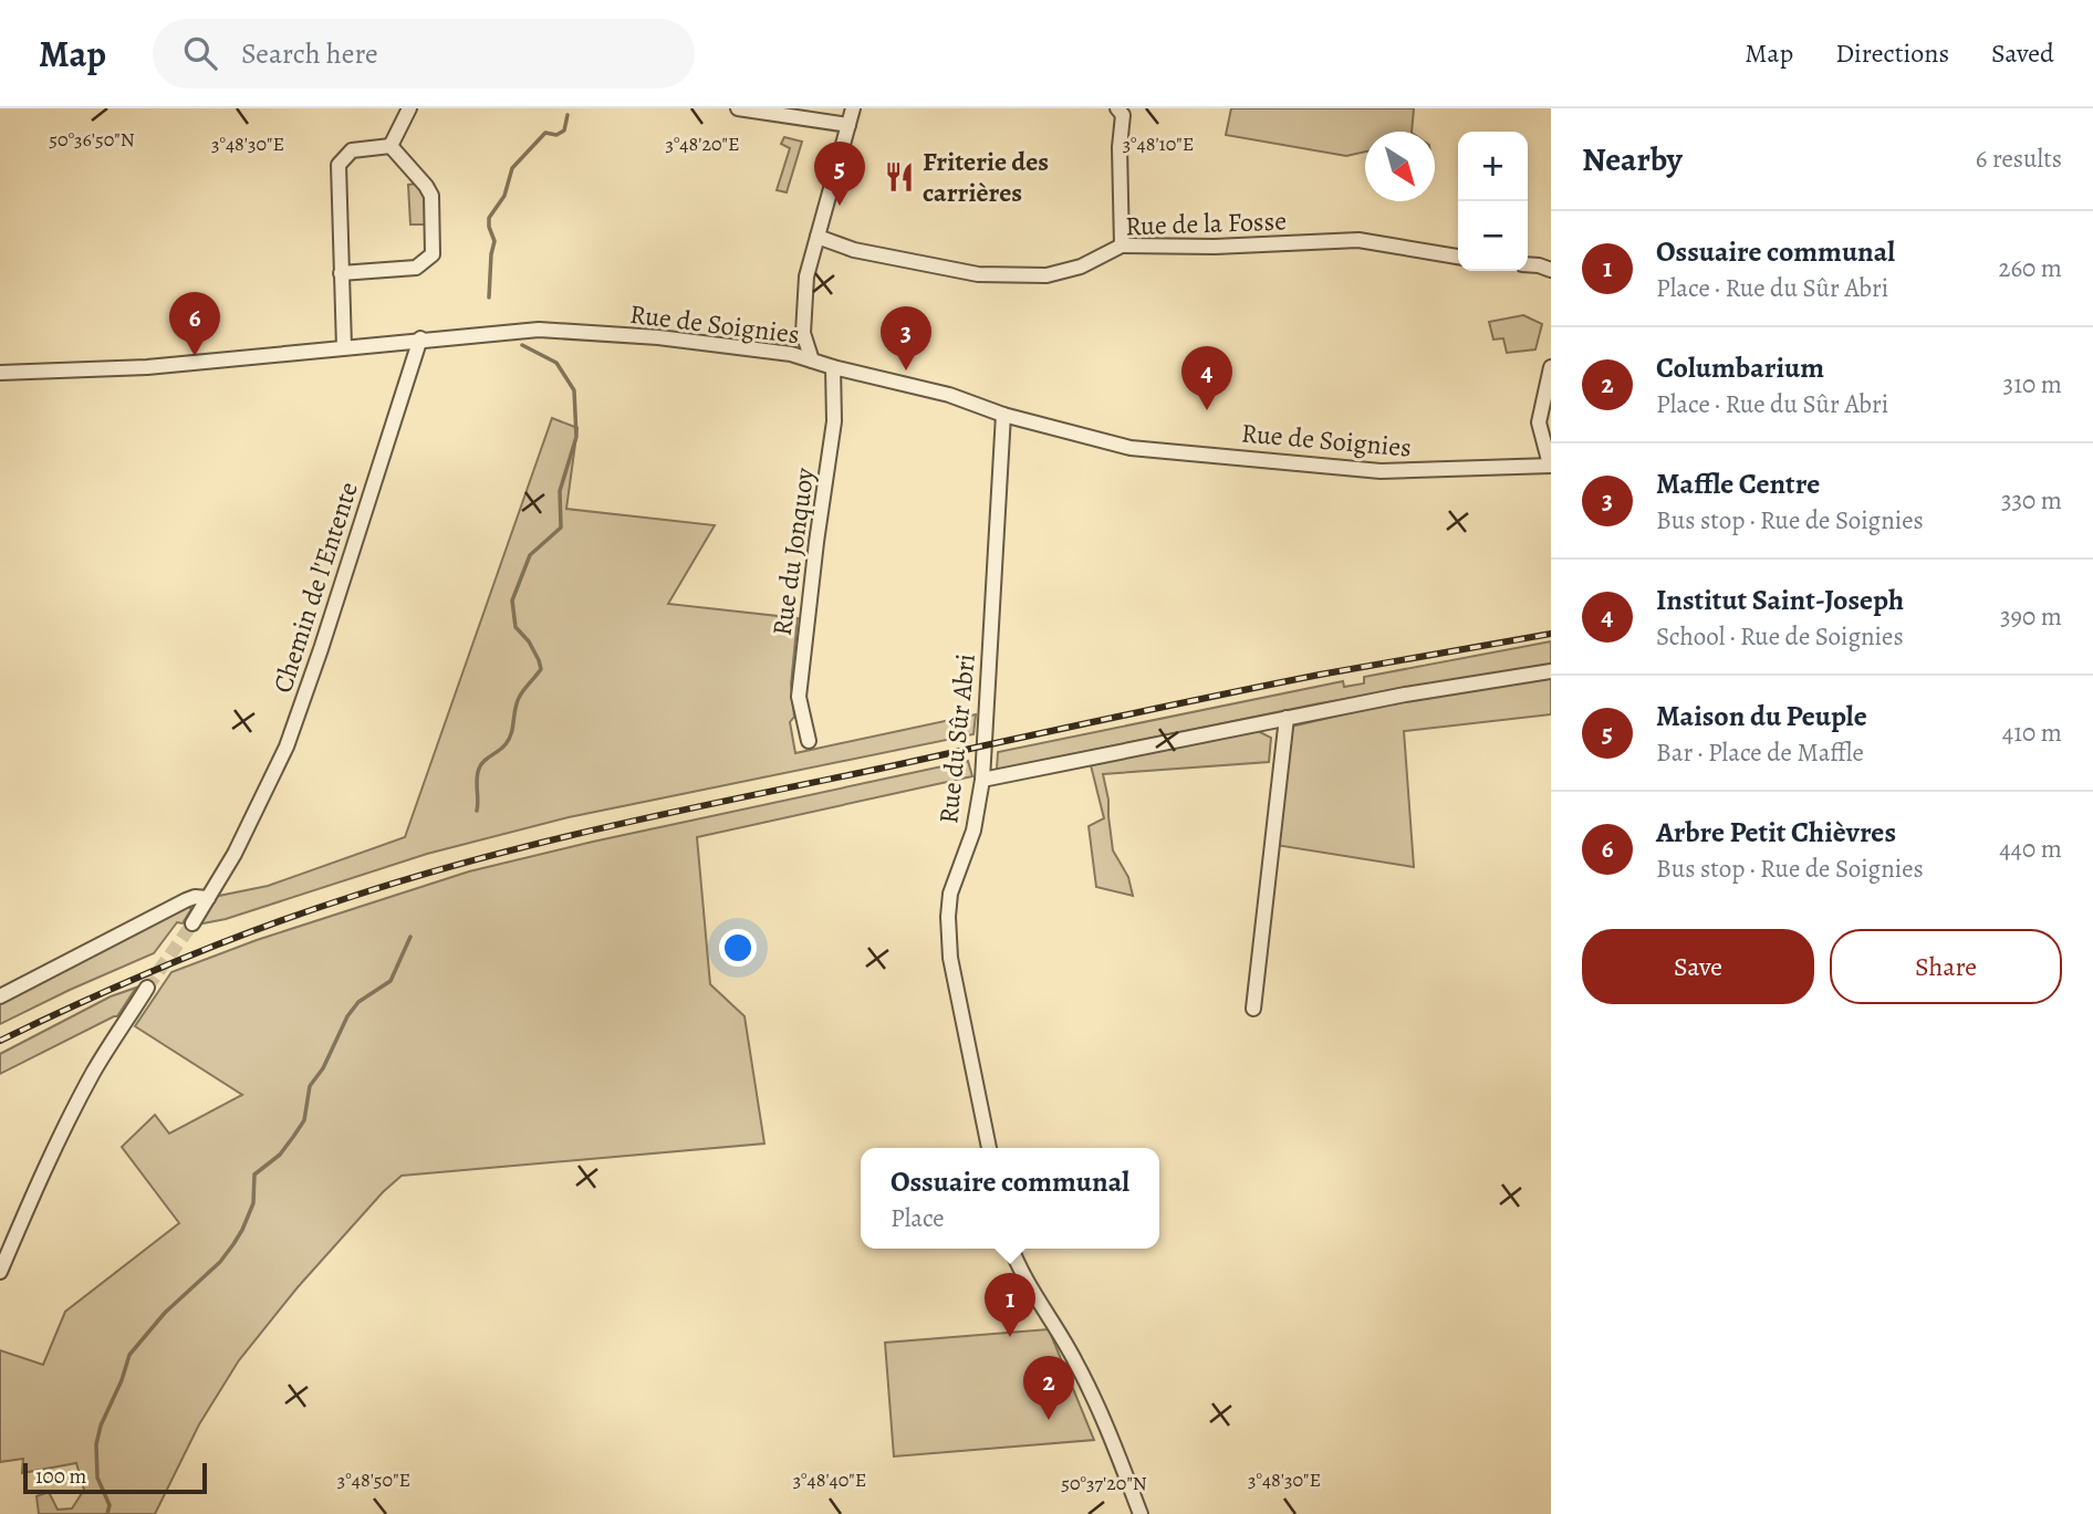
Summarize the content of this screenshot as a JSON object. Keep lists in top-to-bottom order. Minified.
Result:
{"streets":{"street":["Rue de la Fosse","Rue de Soignies","Rue du Jonquoy","Chemin de l'Entente","Rue du Sûr Abri"]},"crossings":[["Rue de Soignies","Rue du Jonquoy"],["Rue de Soignies","Chemin de l'Entente"],["Rue de Soignies","Rue du Sûr Abri"]],"places":{"restaurant":["Friterie des carrières"]},"scale_bar":"100 m","north":"bottom right","page":{"header":"Map","search":"Search here","nav":["Map","Directions","Saved"],"heading":["Nearby","6 results"],"map_buttons":["+","−"],"pins":["5","6","3","4","1","2"],"list":[{"mark":"1","name":"Ossuaire communal","note":"Place · Rue du Sûr Abri","value":"260 m"},{"mark":"2","name":"Columbarium","note":"Place · Rue du Sûr Abri","value":"310 m"},{"mark":"3","name":"Maffle Centre","note":"Bus stop · Rue de Soignies","value":"330 m"},{"mark":"4","name":"Institut Saint-Joseph","note":"School · Rue de Soignies","value":"390 m"},{"mark":"5","name":"Maison du Peuple","note":"Bar · Place de Maffle","value":"410 m"},{"mark":"6","name":"Arbre Petit Chièvres","note":"Bus stop · Rue de Soignies","value":"440 m"}],"buttons":["Save","Share"],"popup":["Ossuaire communal","Place"],"scale":"100 m"},"coordinates":["50°36'50\"N","3°48'30\"E","3°48'20\"E","3°48'10\"E","3°48'50\"E","3°48'40\"E","50°37'20\"N"]}
